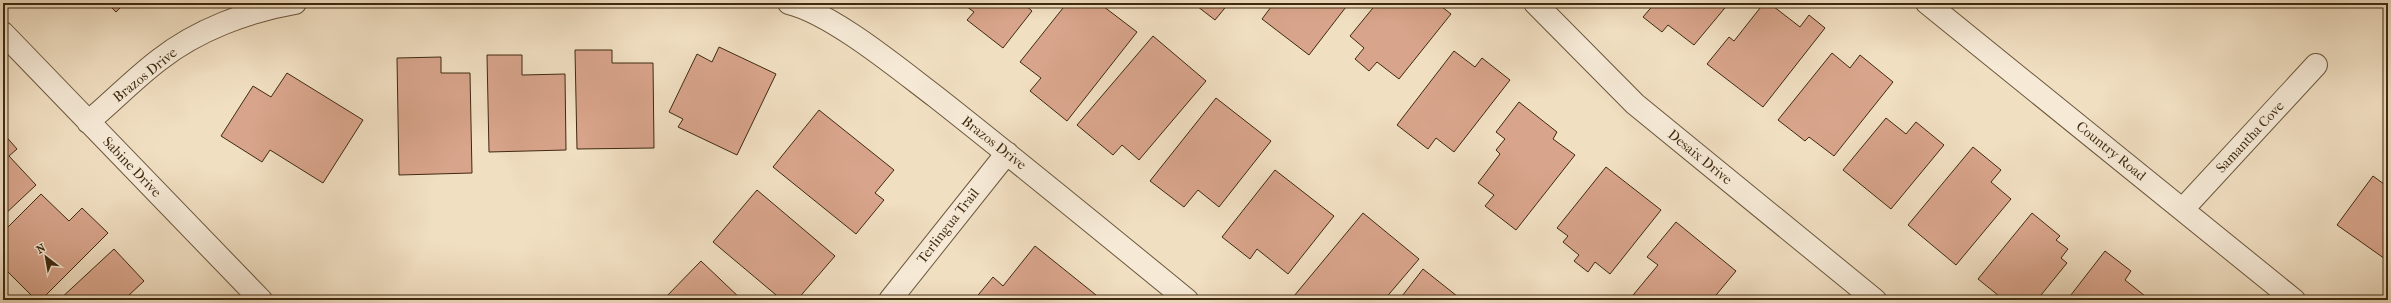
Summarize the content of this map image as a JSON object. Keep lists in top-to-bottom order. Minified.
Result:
{"streets":{"street":["Brazos Drive","Samantha Cove","Country Road","Desaix Drive","Sabine Drive","Terlingua Trail"]},"crossings":[["Brazos Drive","Sabine Drive"],["Brazos Drive","Terlingua Trail"],["Samantha Cove","Country Road"]],"north":"top left"}
